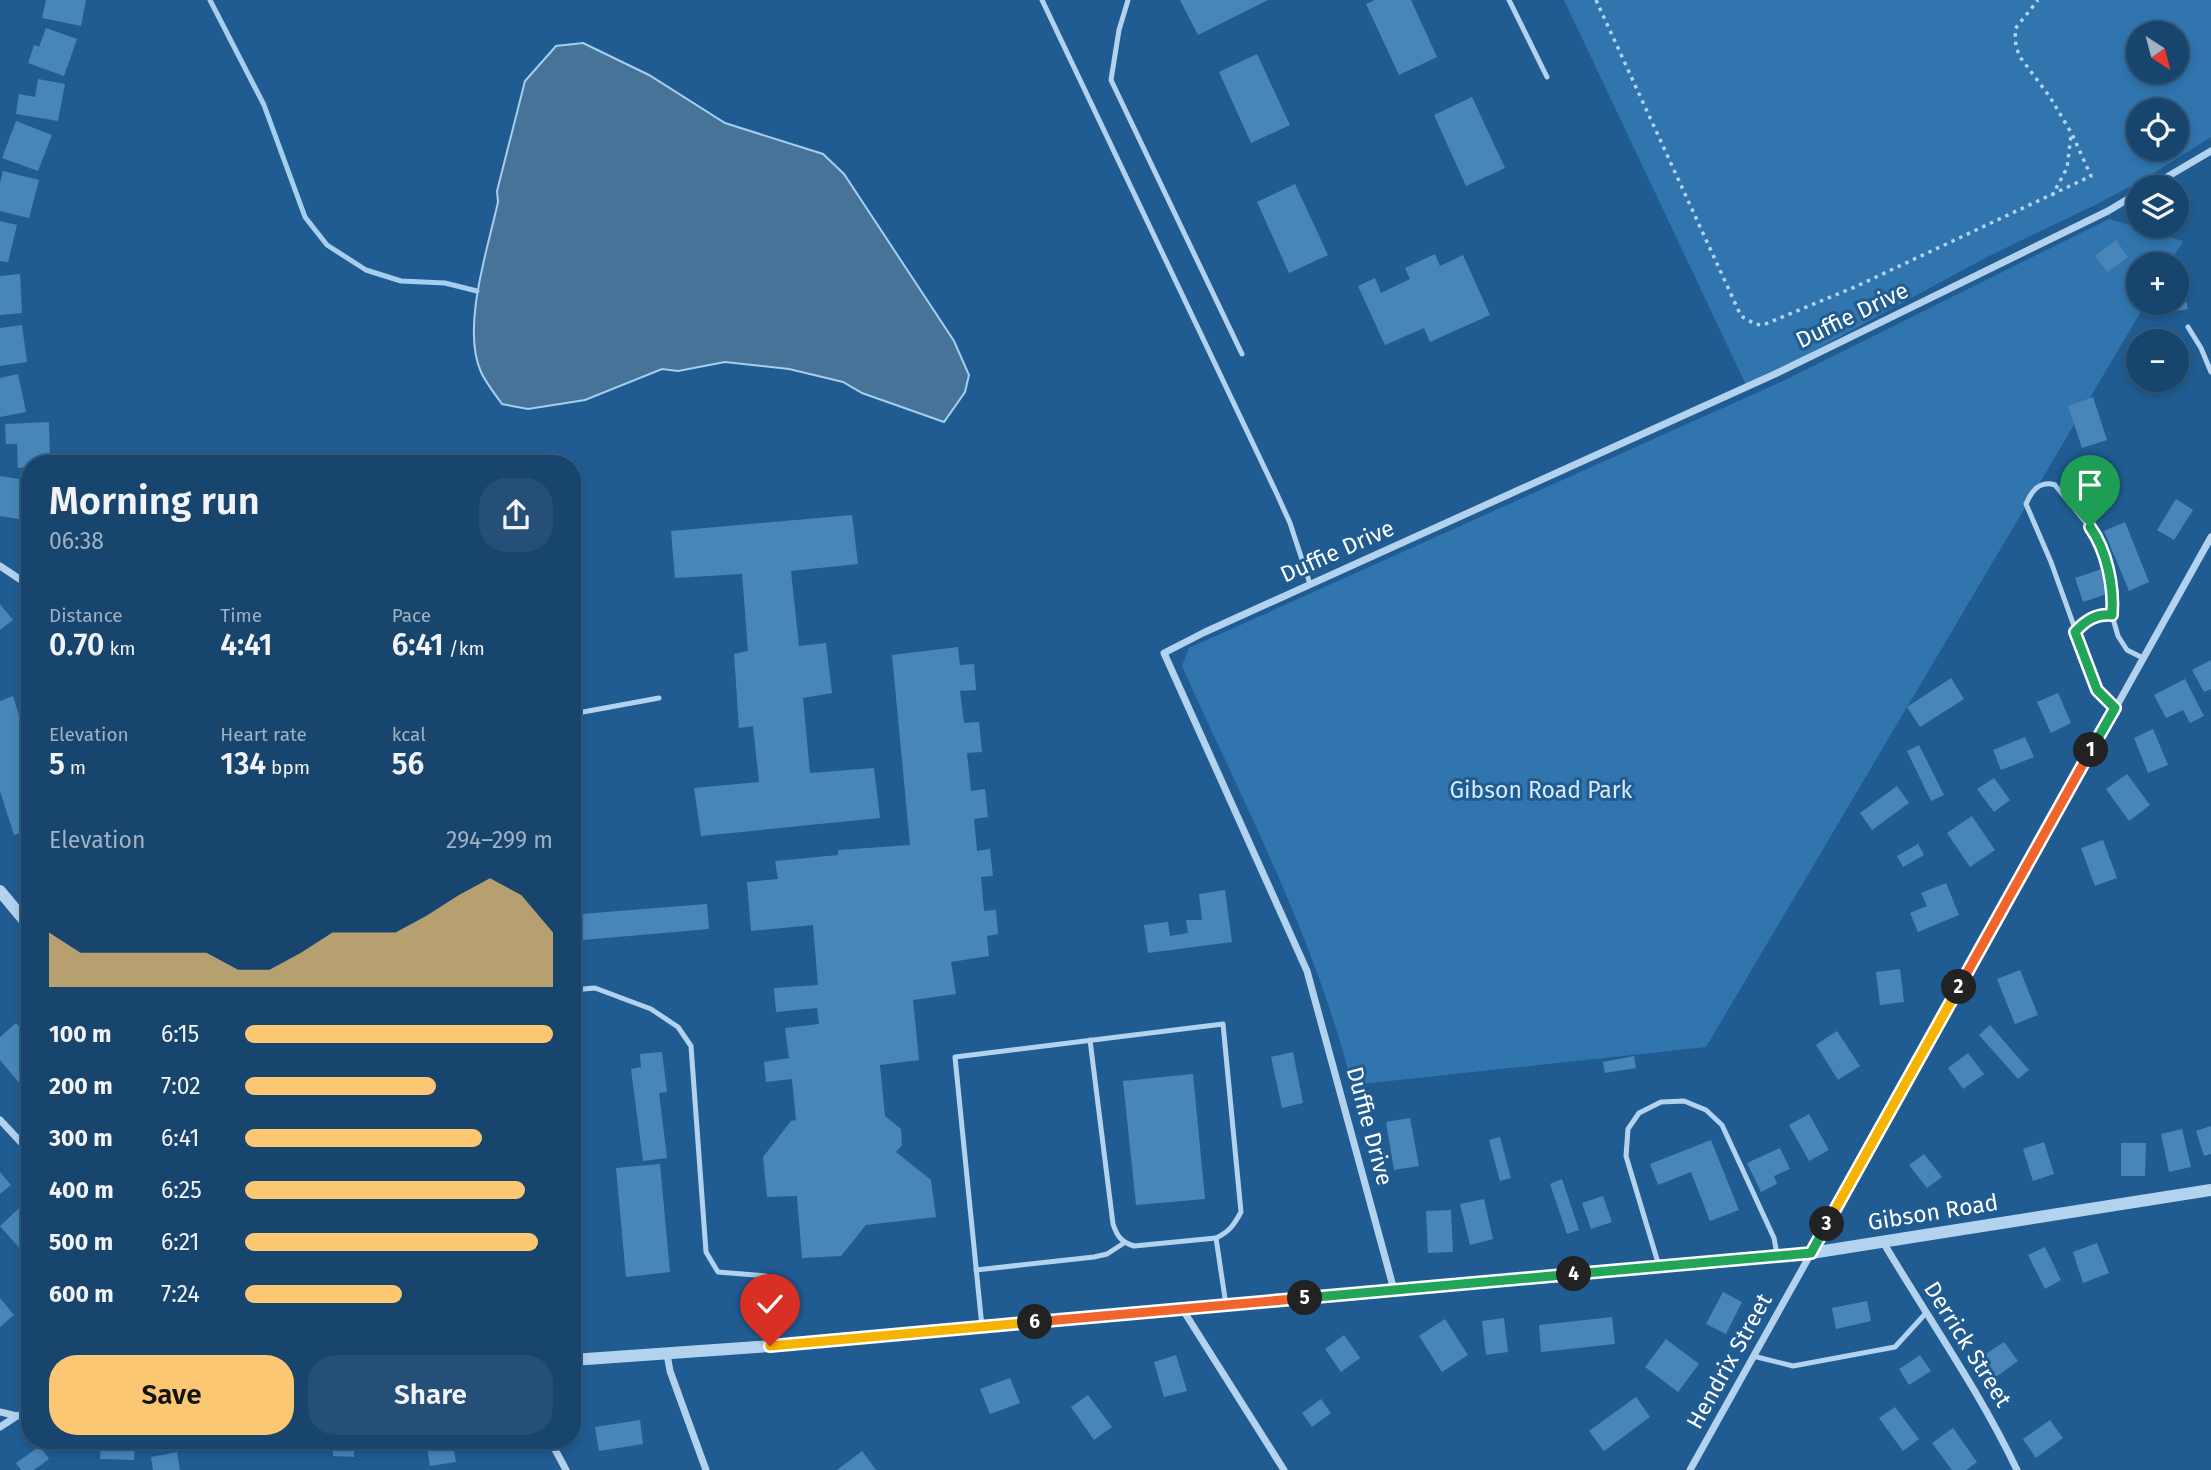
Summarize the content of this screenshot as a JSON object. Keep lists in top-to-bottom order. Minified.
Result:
{"streets":{"street":["Duffie Drive","Gibson Road","Derrick Street","Hendrix Street"]},"crossings":[["Duffie Drive","Gibson Road"],["Gibson Road","Derrick Street"],["Gibson Road","Hendrix Street"]],"parks":["Gibson Road Park"],"north":"bottom right","page":{"map_buttons":["+","−"],"heading":["Morning run","06:38"],"stats":[["Distance","0.70 km"],["Time","4:41"],["Pace","6:41 /km"],["Elevation","5 m"],["Heart rate","134 bpm"],["kcal","56"]],"pins":["1","2","3","4","5","6"],"chart":["Elevation","294–299 m"],"list":[{"name":"100 m","note":"6:15"},{"name":"200 m","note":"7:02"},{"name":"300 m","note":"6:41"},{"name":"400 m","note":"6:25"},{"name":"500 m","note":"6:21"},{"name":"600 m","note":"7:24"}],"buttons":["Save","Share"]}}
